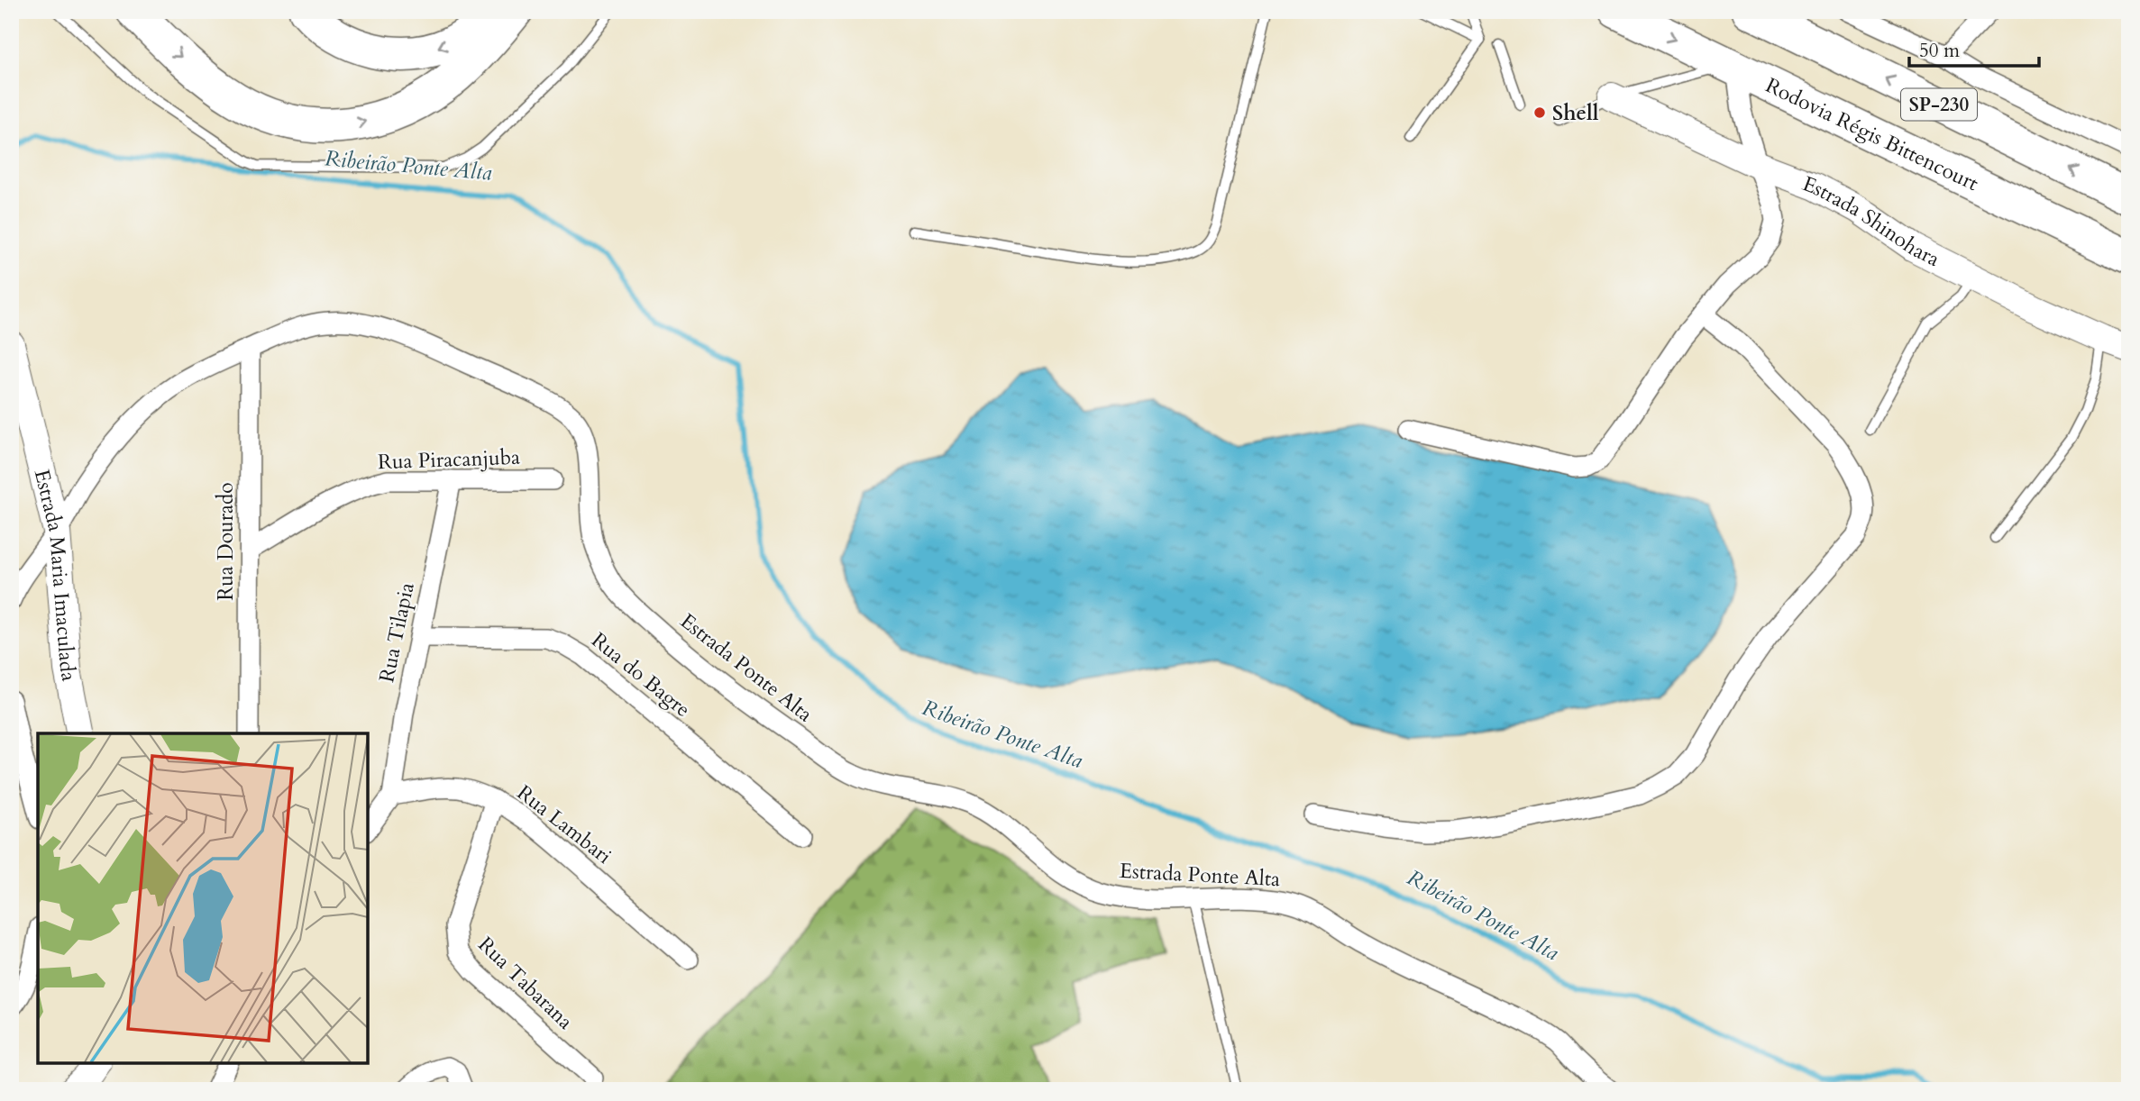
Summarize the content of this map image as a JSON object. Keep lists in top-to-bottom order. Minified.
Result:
{"streets":{"highway":["SP-230","Rodovia Régis Bittencourt"],"street":["Estrada Shinohara","Rua Piracanjuba","Rua Dourado","Estrada Maria Imaculada","Rua Tilapia","Estrada Ponte Alta","Rua do Bagre","Rua Lambari","Rua Tabarana"]},"crossings":[["Rua Piracanjuba","Rua Dourado"],["Rua Piracanjuba","Rua Tilapia"],["Rua Dourado","Estrada Ponte Alta"],["Rua Tilapia","Rua do Bagre"],["Rua Tilapia","Rua Lambari"],["Rua Lambari","Rua Tabarana"]],"water":["Ribeirão Ponte Alta"],"places":["Shell"],"scale_bar":"50 m"}
